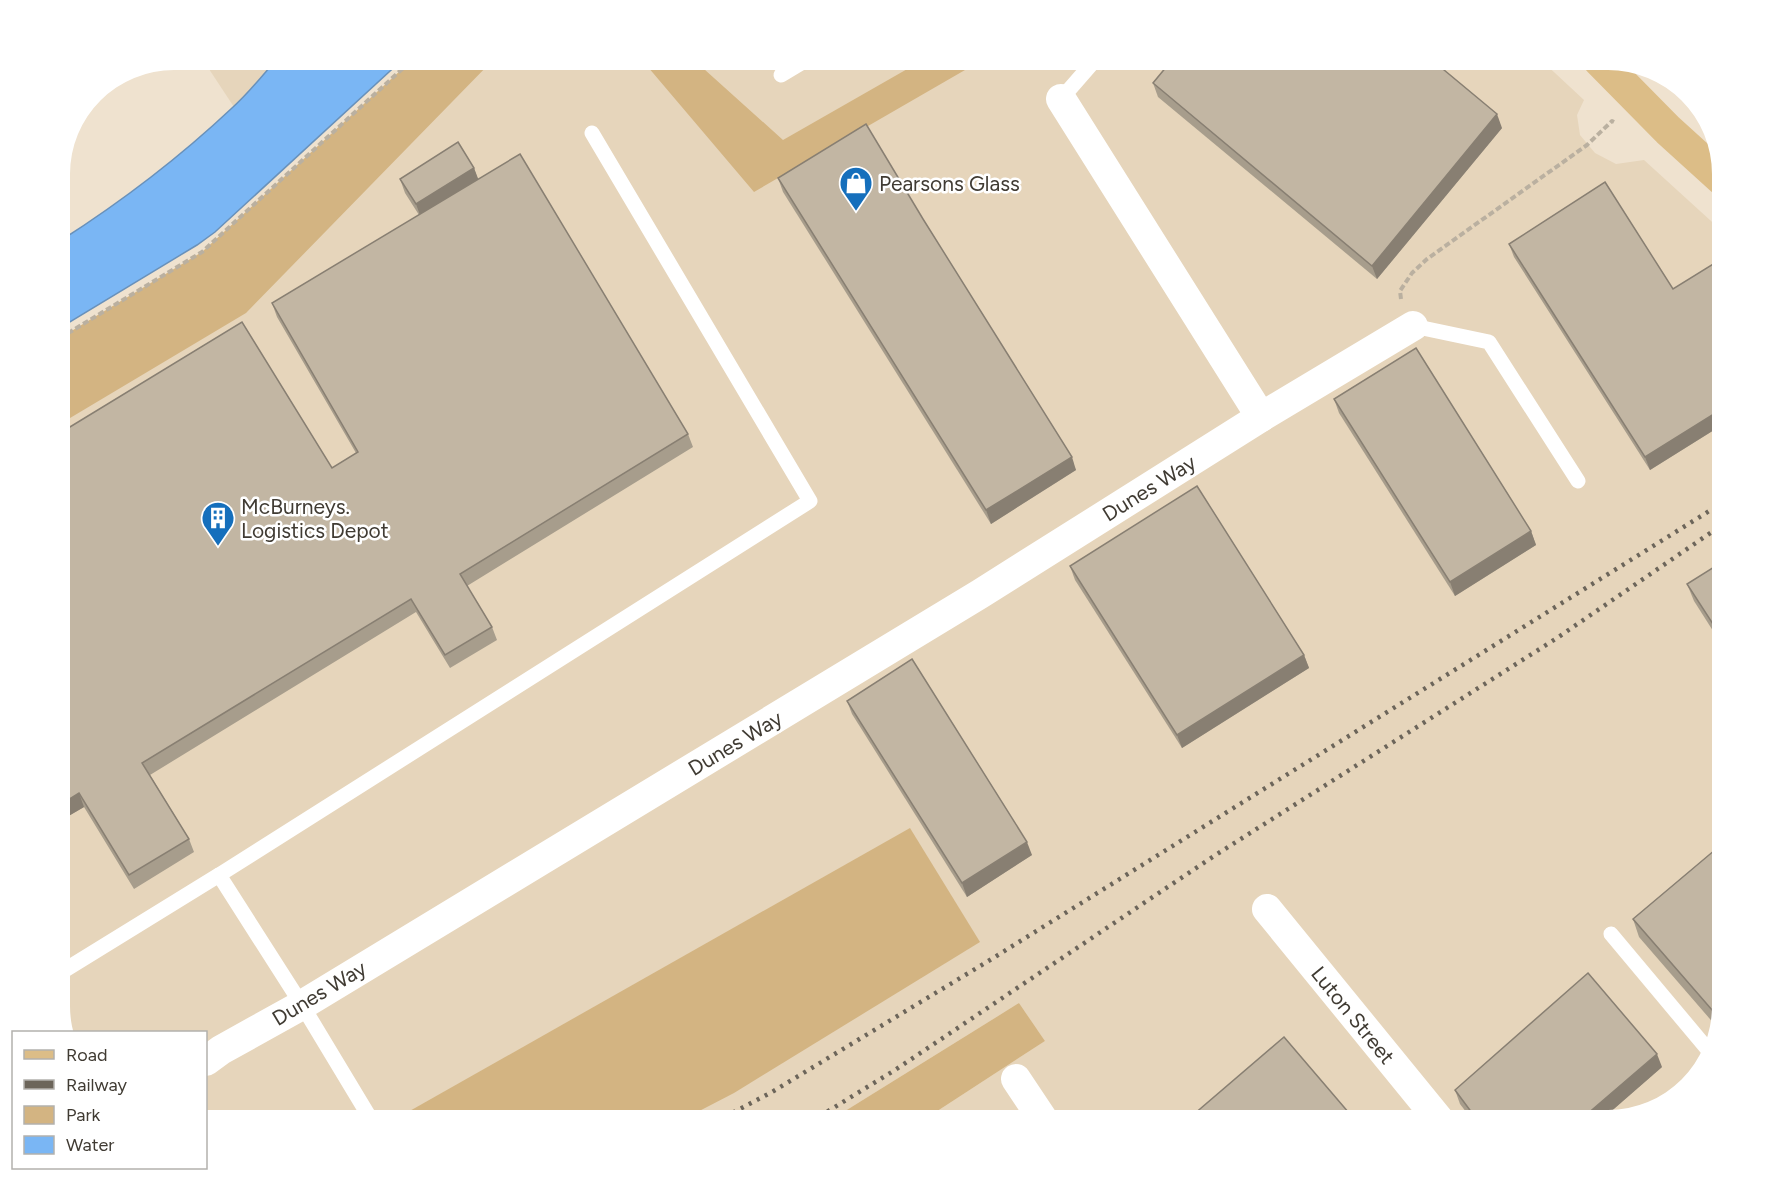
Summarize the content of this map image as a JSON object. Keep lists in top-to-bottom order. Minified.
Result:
{"streets":{"street":["Dunes Way","Luton Street"]},"places":{"shop":["Pearsons Glass"],"building":["McBurneys. Logistics Depot"]},"legend":["Road","Railway","Park","Water"]}
